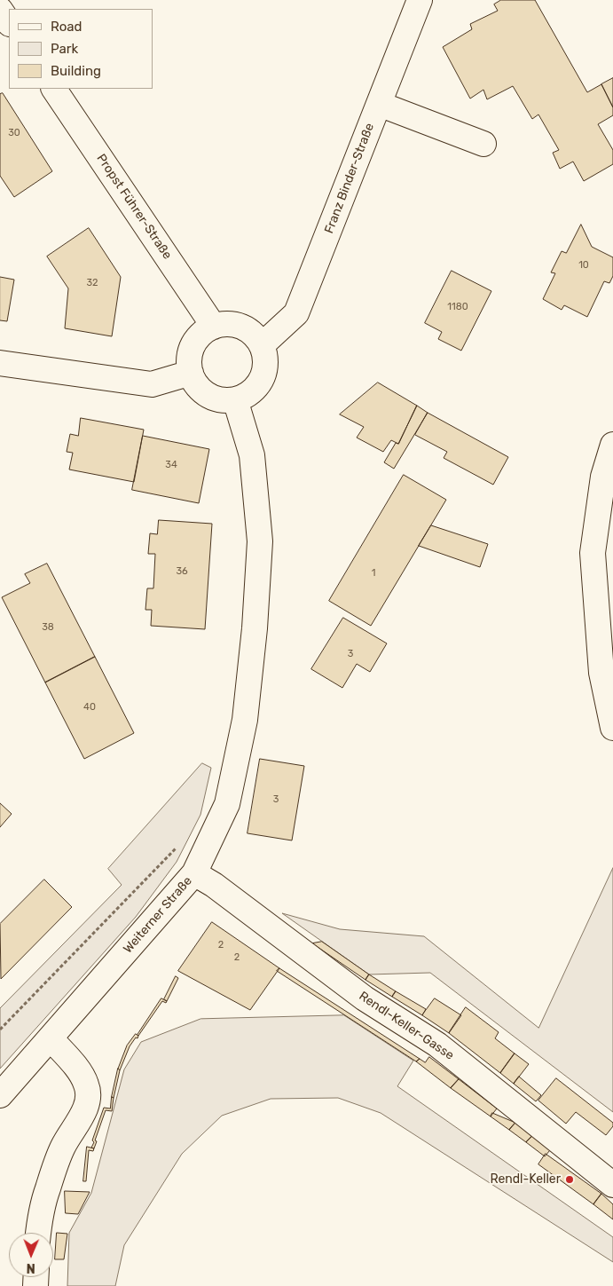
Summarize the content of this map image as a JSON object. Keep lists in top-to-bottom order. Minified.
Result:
{"streets":{"street":["Franz Binder-Straße","Propst Führer-Straße","Weiterner Straße","Rendl-Keller-Gasse"]},"crossings":[["Franz Binder-Straße","Propst Führer-Straße"],["Franz Binder-Straße","Weiterner Straße"],["Propst Führer-Straße","Weiterner Straße"],["Weiterner Straße","Rendl-Keller-Gasse"]],"places":["Rendl-Keller"],"house_numbers":["30","10","32","1180","34","36","1","38","3","40","3","2","2"],"legend":["Road","Park","Building"],"north":"bottom"}
